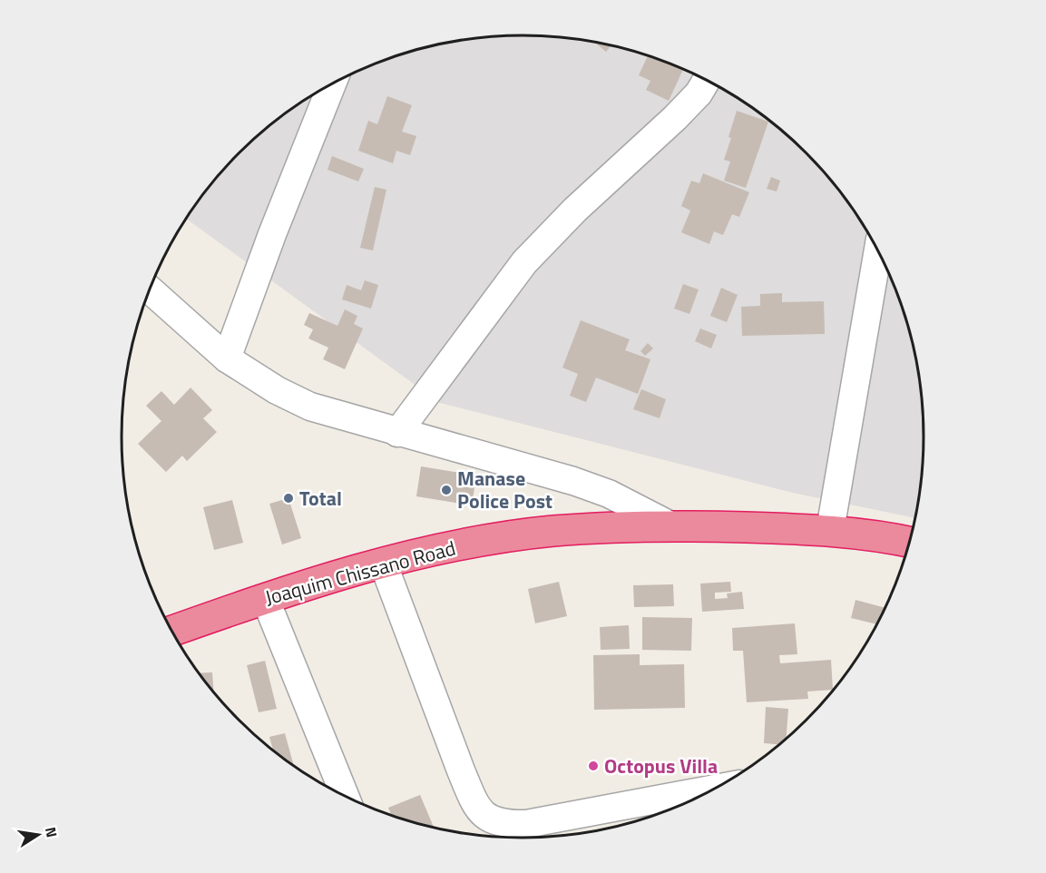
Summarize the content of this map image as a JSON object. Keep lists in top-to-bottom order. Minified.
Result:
{"streets":{"highway":["Joaquim Chissano Road"]},"places":["Manase Police Post","Total","Octopus Villa"],"north":"right"}
